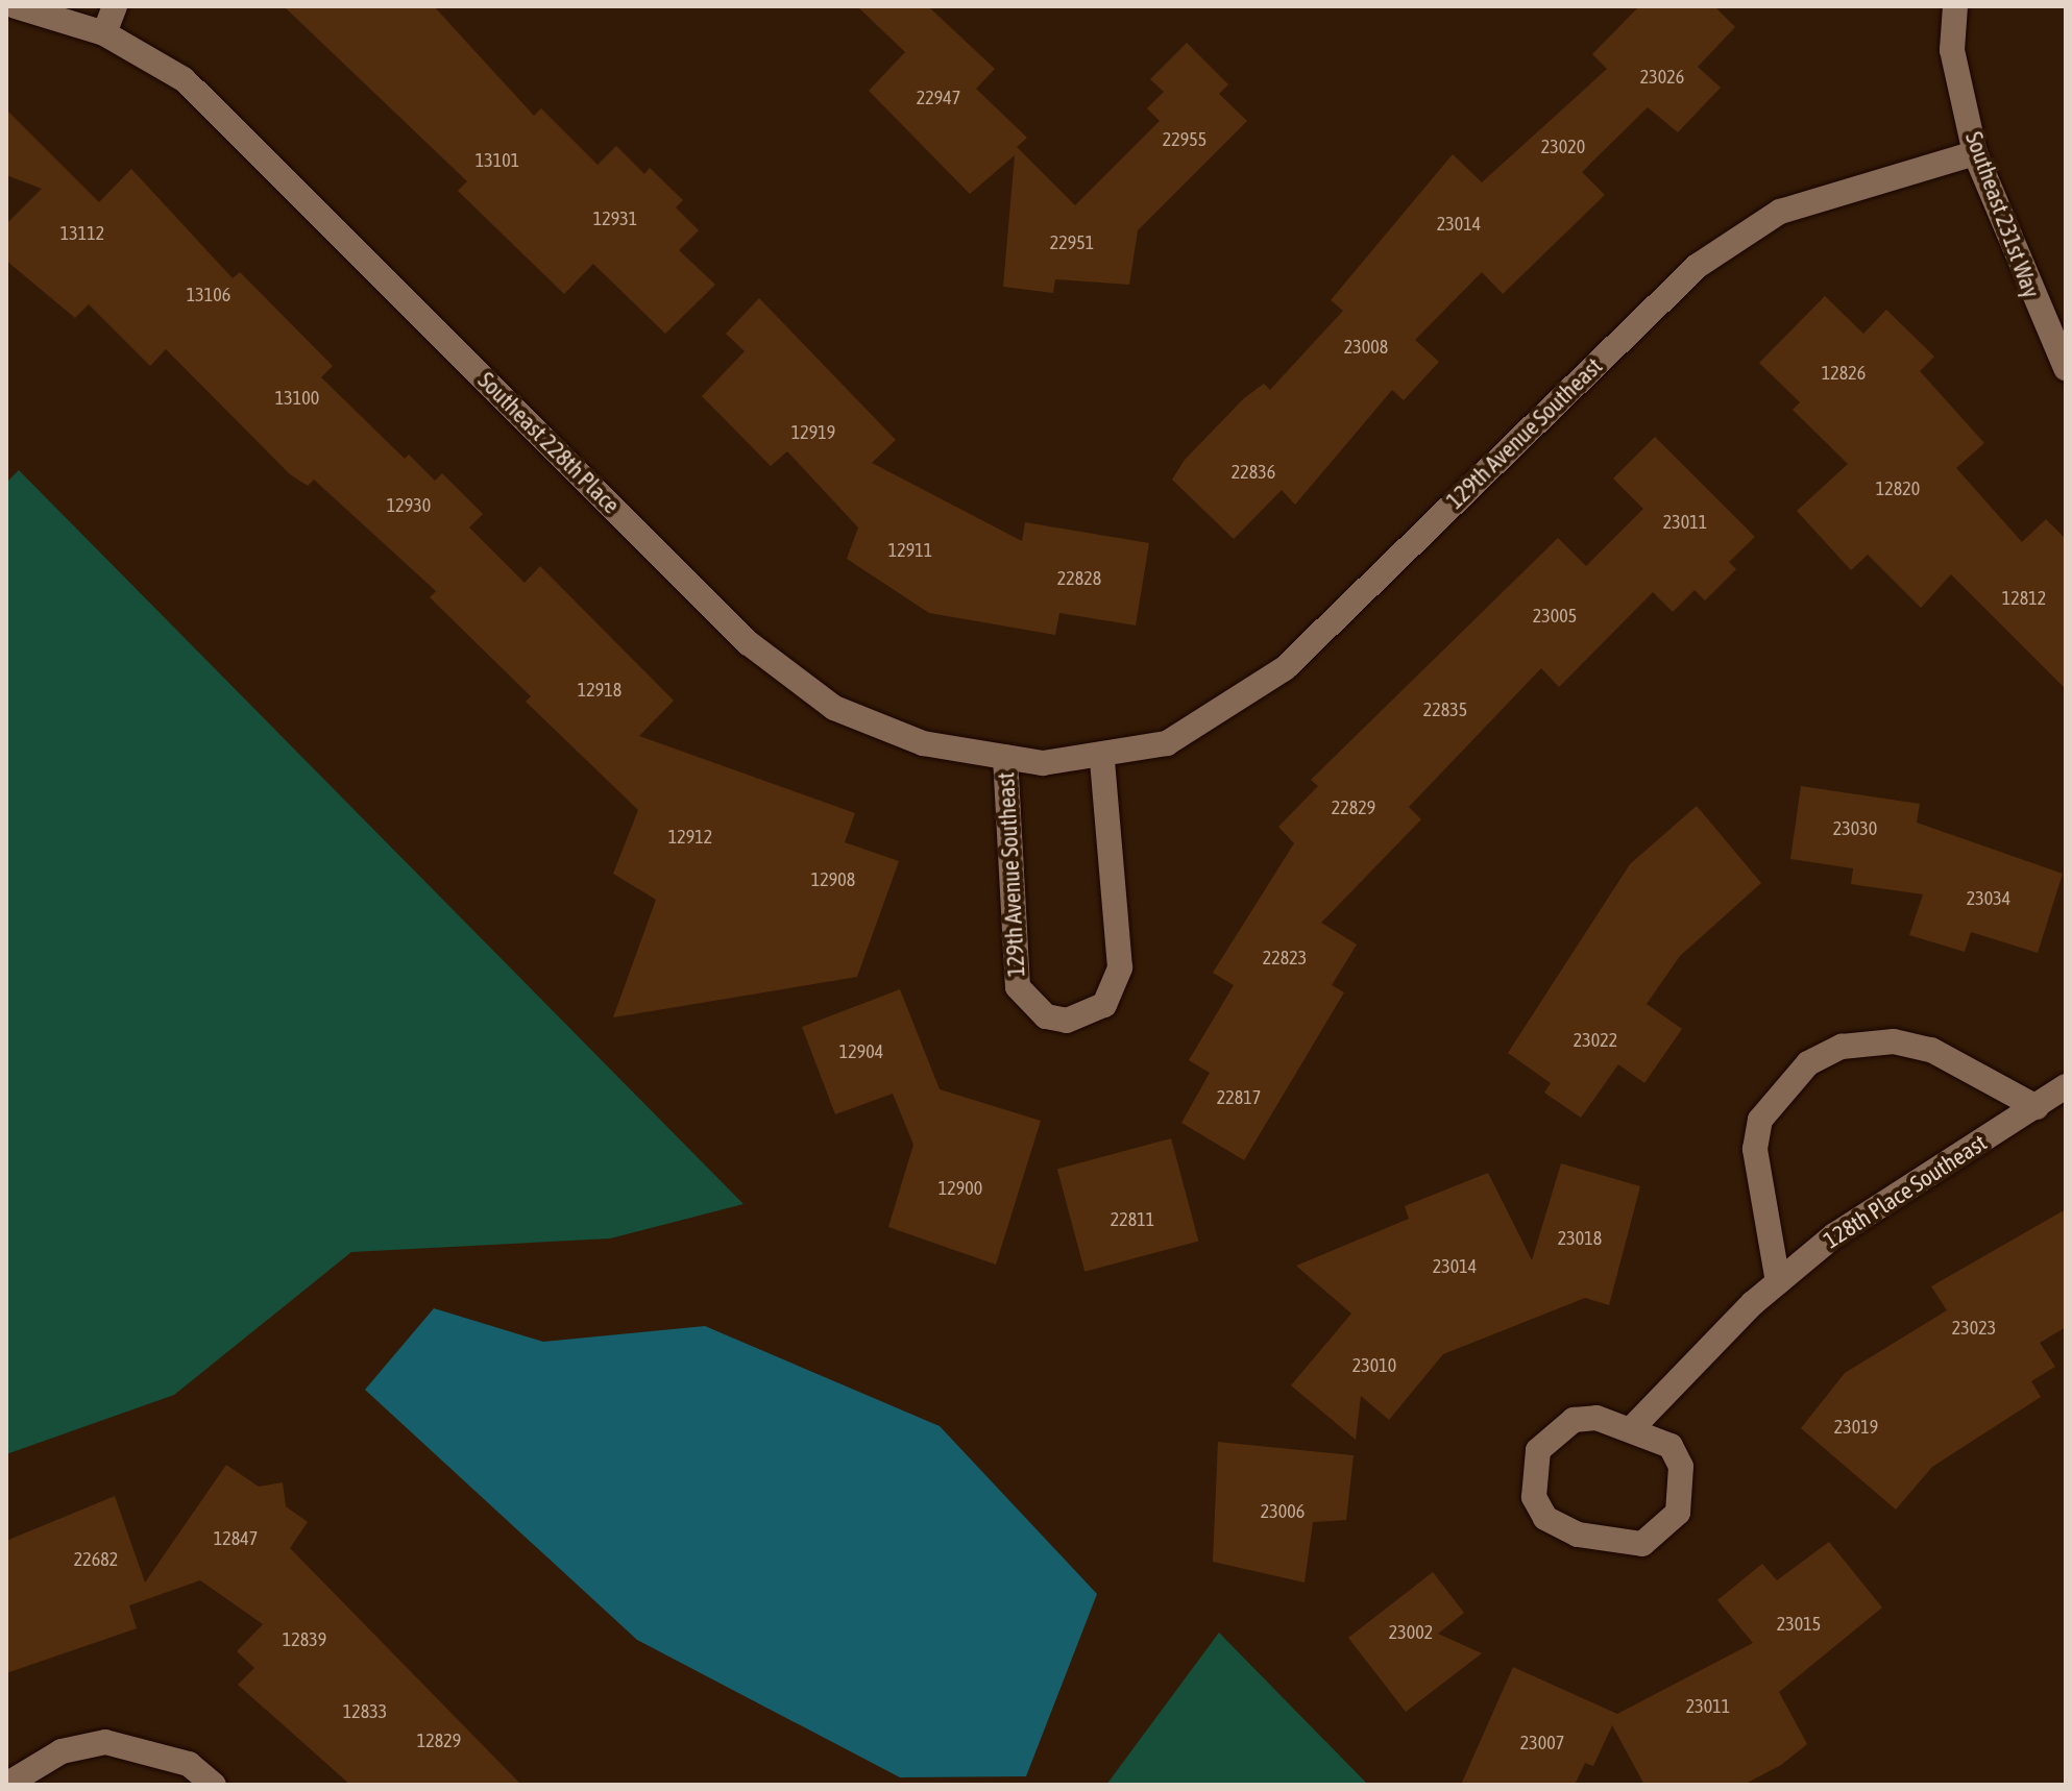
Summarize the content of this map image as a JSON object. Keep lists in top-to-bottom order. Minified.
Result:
{"streets":{"street":["Southeast 231st Way","129th Avenue Southeast","Southeast 228th Place","128th Place Southeast"]},"crossings":[["Southeast 231st Way","129th Avenue Southeast"],["129th Avenue Southeast","Southeast 228th Place"]],"house_numbers":["23026","22947","22955","23020","13101","12931","23014","13112","22951","13106","23008","12826","13100","12919","22836","12820","12930","23011","12911","22828","12812","23005","12918","22835","22829","23030","12912","12908","23034","22823","23022","12904","22817","12900","22811","23018","23014","23023","23010","23019","23006","12847","22682","23015","23002","12839","23011","12833","12829","23007"]}
